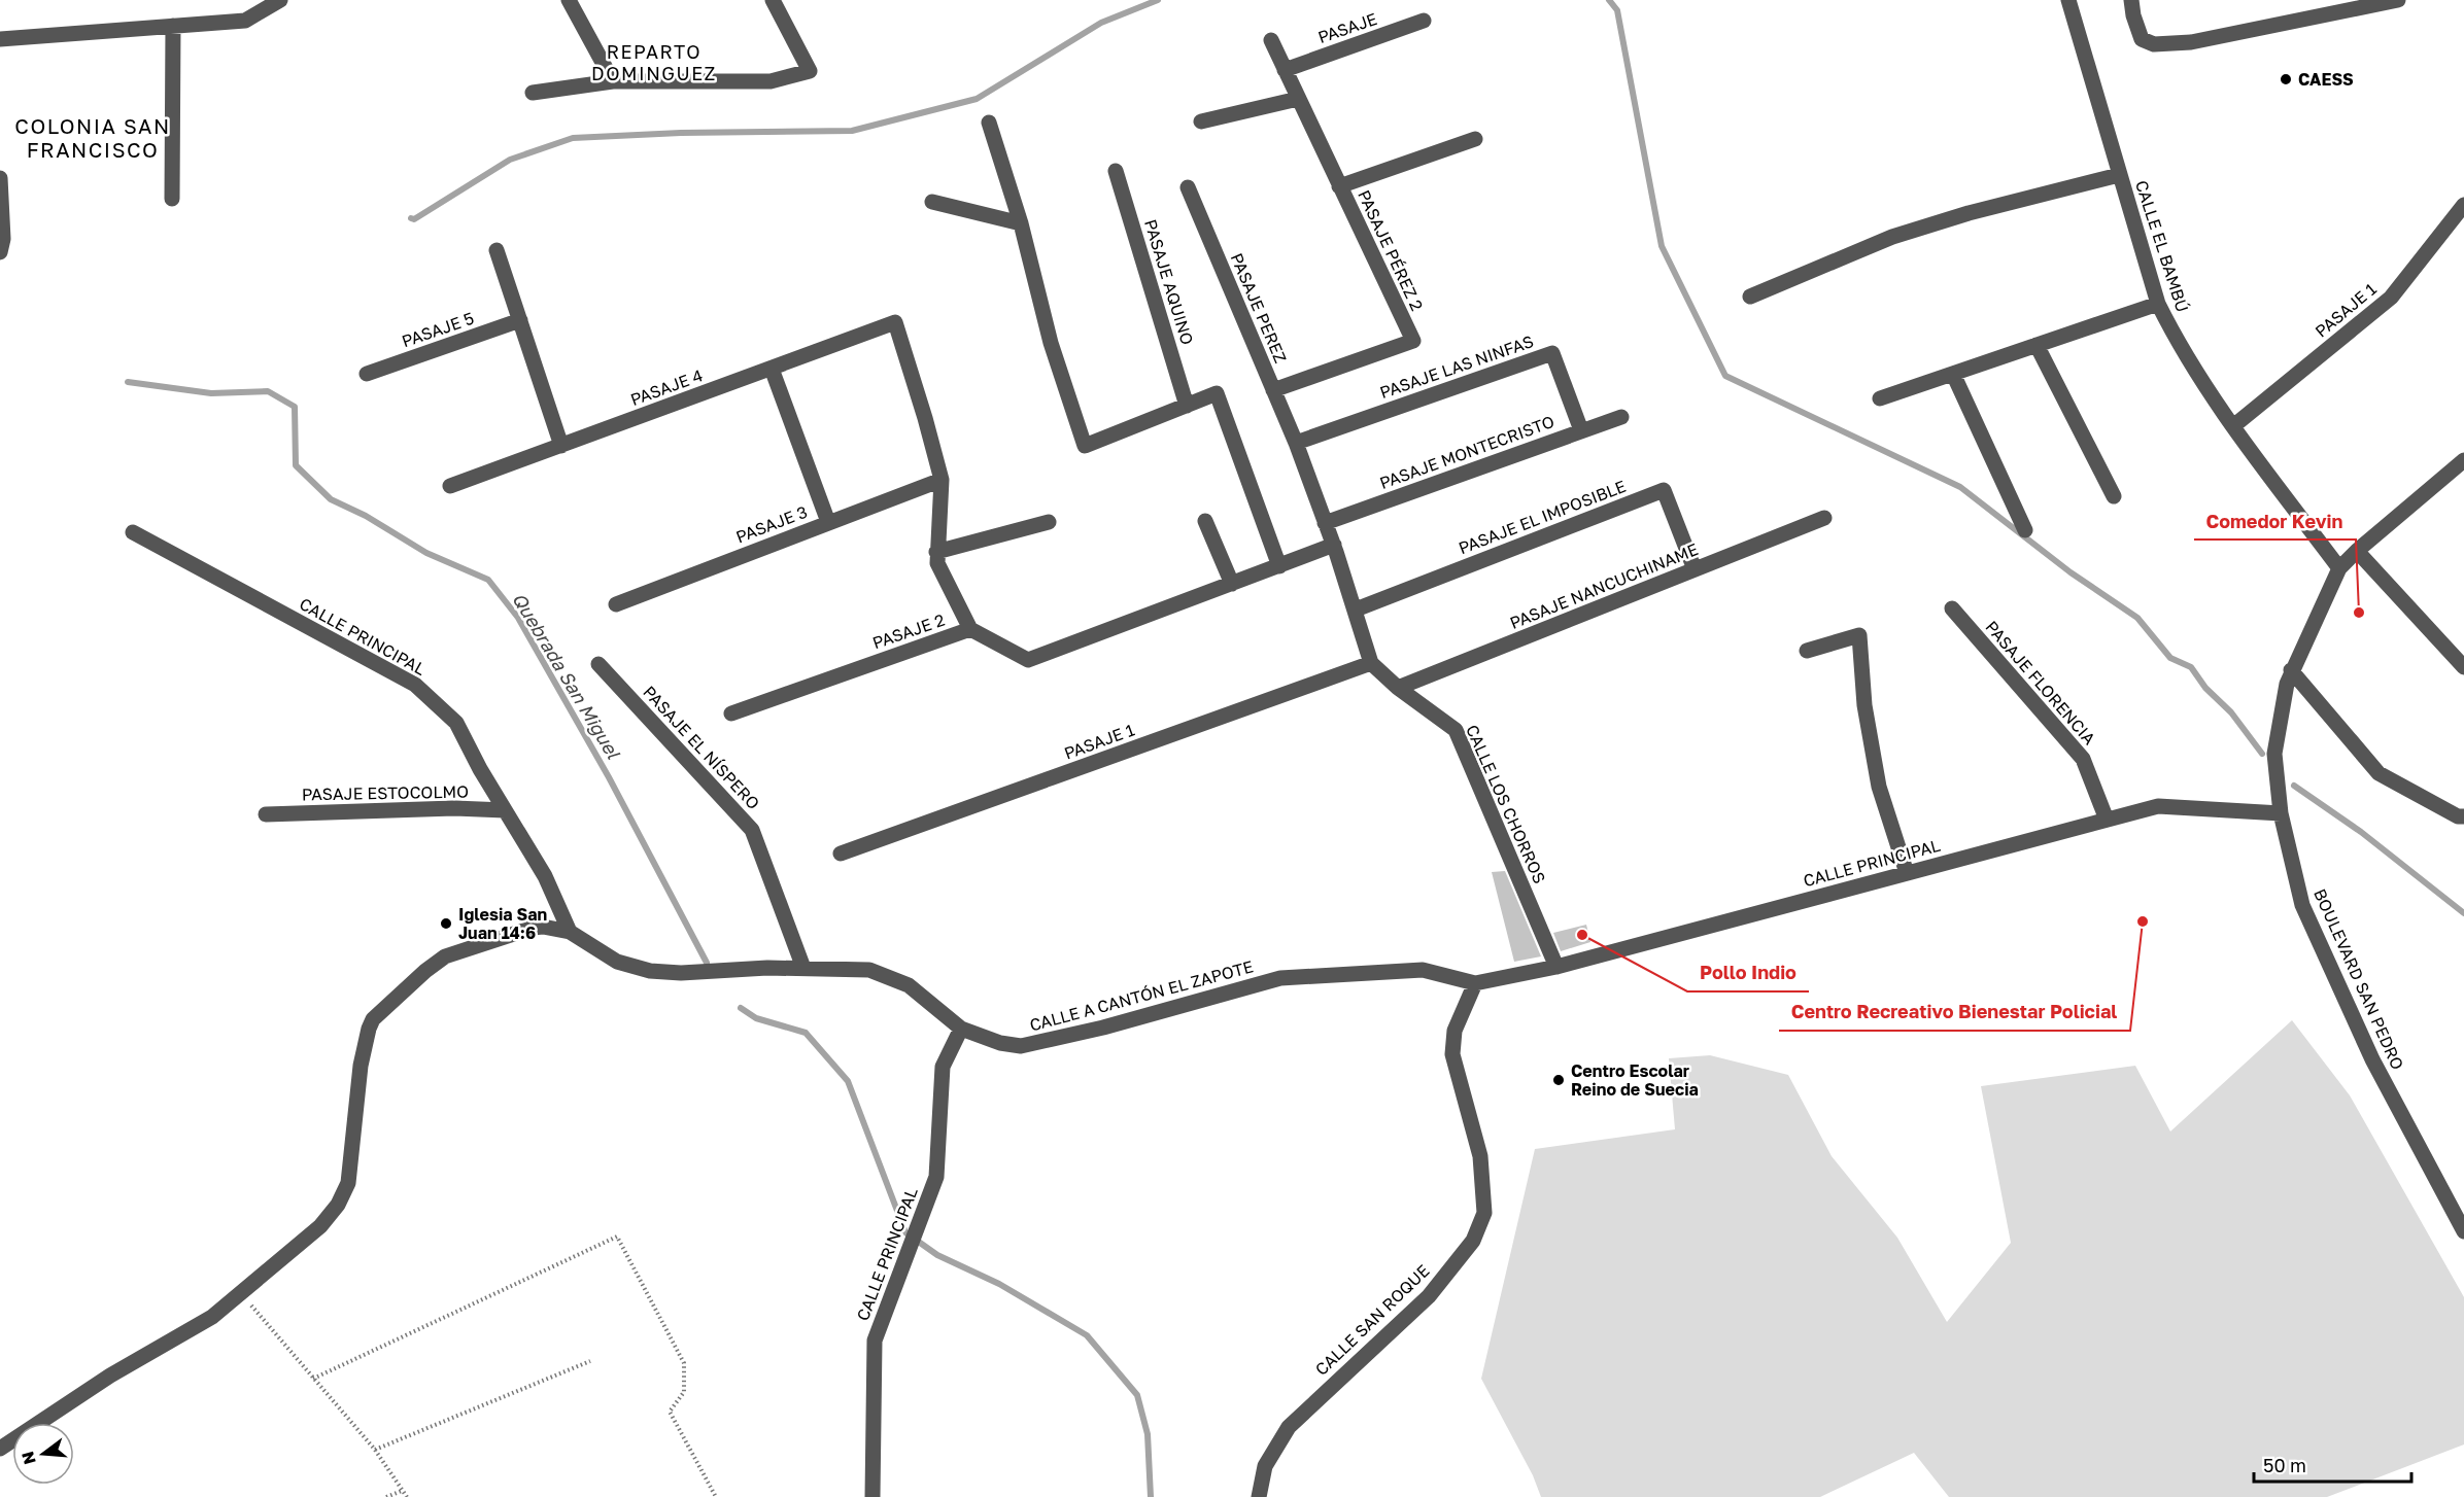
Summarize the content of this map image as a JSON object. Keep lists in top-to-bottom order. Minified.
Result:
{"streets":{"street":["PASAJE","CALLE EL BAMBÚ","PASAJE PÉREZ 2","PASAJE AQUINO","PASAJE PEREZ","PASAJE 1","PASAJE 5","PASAJE LAS NINFAS","PASAJE 4","PASAJE MONTECRISTO","PASAJE EL IMPOSIBLE","PASAJE 3","PASAJE NANCUCHINAME","PASAJE 2","CALLE PRINCIPAL","PASAJE FLORENCIA","PASAJE EL NÍSPERO","PASAJE ESTOCOLMO","CALLE LOS CHORROS","BOULEVARD SAN PEDRO","CALLE A CANTÓN EL ZAPOTE","CALLE SAN ROQUE"]},"crossings":[["PASAJE","PASAJE PÉREZ 2"],["CALLE EL BAMBÚ","PASAJE 1"],["CALLE EL BAMBÚ","BOULEVARD SAN PEDRO"],["PASAJE PÉREZ 2","PASAJE PEREZ"],["PASAJE PEREZ","PASAJE LAS NINFAS"],["PASAJE 1","CALLE LOS CHORROS"],["PASAJE LAS NINFAS","PASAJE MONTECRISTO"],["PASAJE 4","PASAJE 3"],["PASAJE EL IMPOSIBLE","PASAJE NANCUCHINAME"],["PASAJE NANCUCHINAME","CALLE LOS CHORROS"],["CALLE PRINCIPAL","PASAJE FLORENCIA"],["CALLE PRINCIPAL","PASAJE ESTOCOLMO"],["CALLE PRINCIPAL","CALLE LOS CHORROS"],["CALLE PRINCIPAL","BOULEVARD SAN PEDRO"],["CALLE PRINCIPAL","CALLE A CANTÓN EL ZAPOTE"],["CALLE PRINCIPAL","CALLE SAN ROQUE"],["PASAJE EL NÍSPERO","CALLE A CANTÓN EL ZAPOTE"],["CALLE A CANTÓN EL ZAPOTE","CALLE SAN ROQUE"]],"districts":["REPARTO DOMINGUEZ","COLONIA SAN FRANCISCO"],"water":["Quebrada San Miguel"],"places":["CAESS","Comedor Kevin","Centro Recreativo Bienestar Policial","Iglesia San Juan 14:6","Pollo Indio","Centro Escolar Reino de Suecia"],"scale_bar":"50 m","north":"left"}
